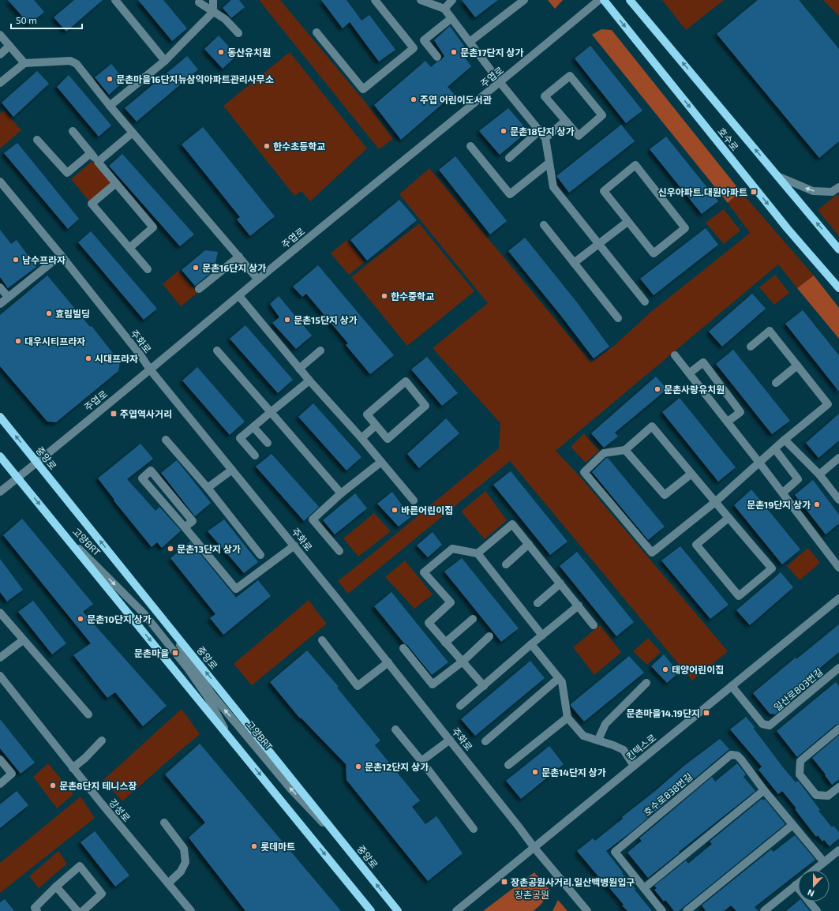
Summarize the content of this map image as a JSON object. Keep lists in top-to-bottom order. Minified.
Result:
{"streets":{"main road":["호수로","중앙로"],"street":["주엽로","주화로","고양BRT","일산로803번길","킨텍스로","호수로838번길","강성로"]},"crossings":[["주엽로","주화로"],["주엽로","중앙로"],["주화로","킨텍스로"],["일산로803번길","킨텍스로"]],"one_way":["고양BRT"],"parks":["장촌공원"],"places":{"other":["동산유치원","문촌17단지 상가","문촌마을16단지뉴삼익아파트관리사무소","주엽 어린이도서관","문촌18단지 상가","한수초등학교","남수프라자","문촌16단지 상가","한수중학교","효림빌딩","문촌15단지 상가","대우시티프라자","시대프라자","문촌사랑유치원","문촌19단지 상가","바른어린이집","문촌13단지 상가","문촌10단지 상가","태양어린이집","문촌12단지 상가","문촌14단지 상가","문촌8단지 테니스장","롯데마트"],"transit":["신우아파트.대원아파트","주엽역사거리","문촌마을","문촌마을14.19단지","장촌공원사거리.일산백병원입구"]},"scale_bar":"50 m","north":"bottom"}
